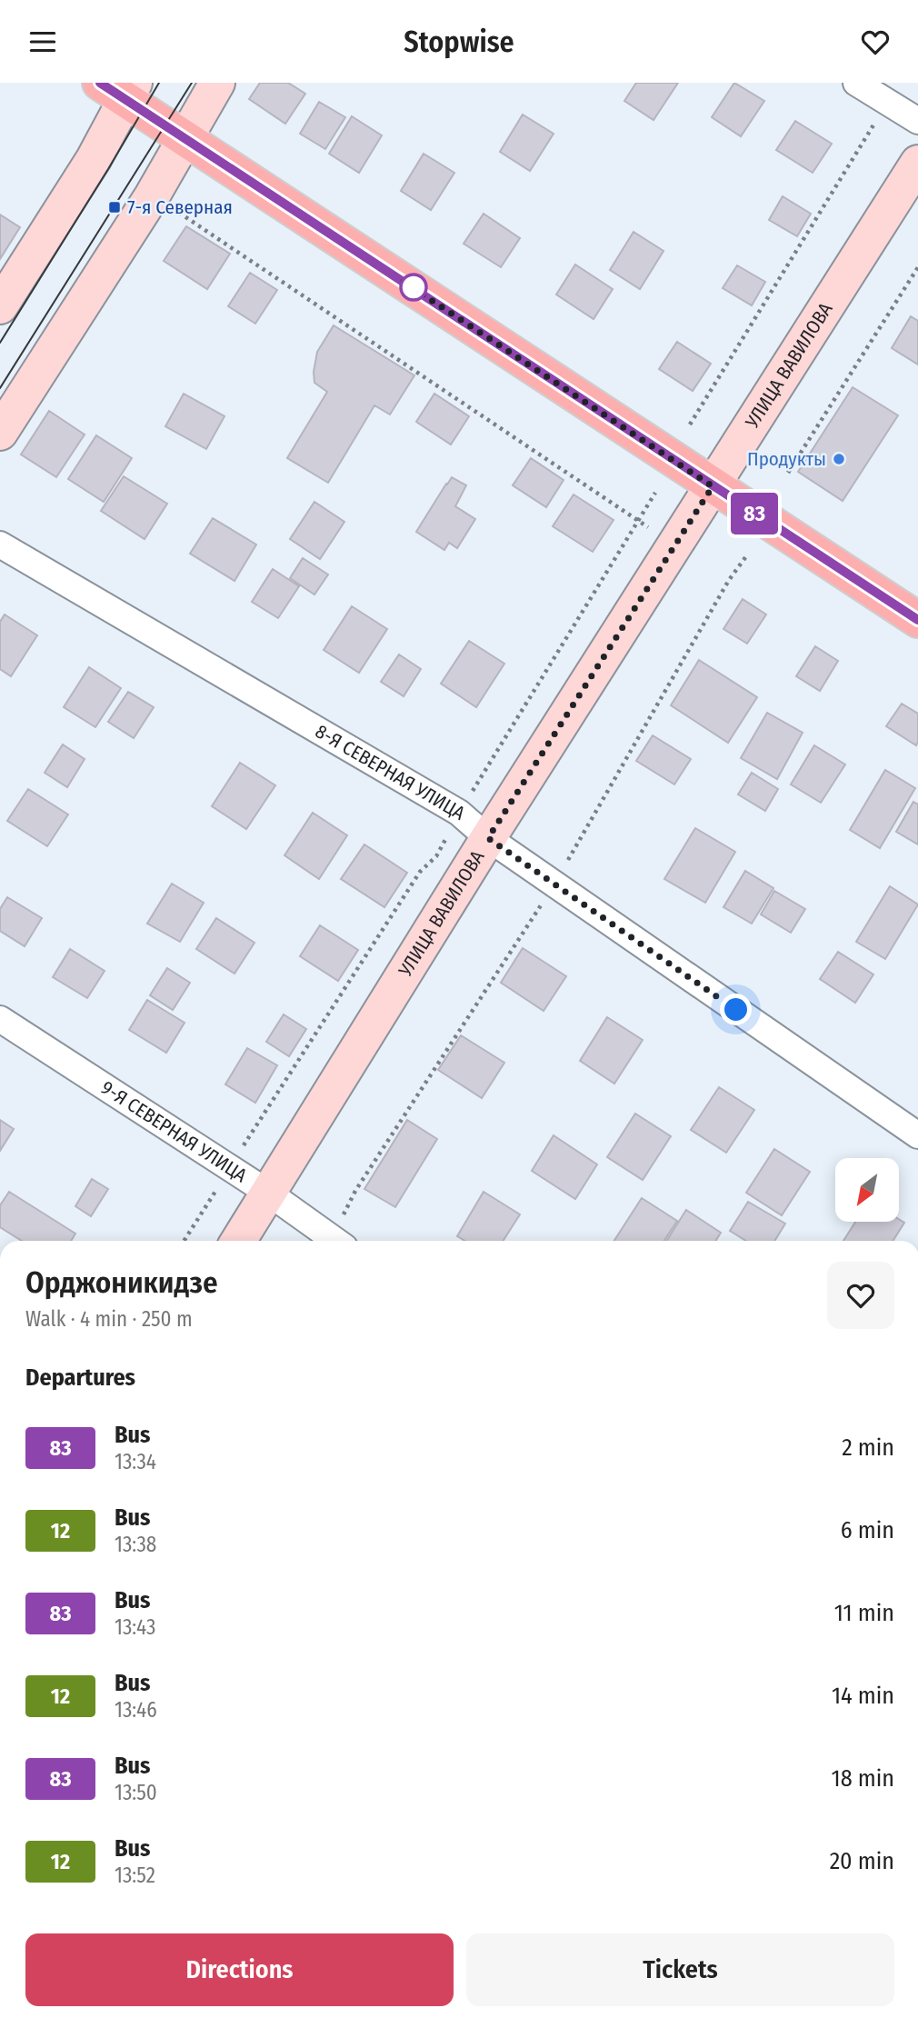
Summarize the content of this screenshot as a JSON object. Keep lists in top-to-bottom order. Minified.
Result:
{"streets":{"street":["УЛИЦА ВАВИЛОВА","8-Я СЕВЕРНАЯ УЛИЦА","9-Я СЕВЕРНАЯ УЛИЦА"]},"crossings":[["УЛИЦА ВАВИЛОВА","8-Я СЕВЕРНАЯ УЛИЦА"],["УЛИЦА ВАВИЛОВА","9-Я СЕВЕРНАЯ УЛИЦА"]],"places":{"transit":["7-я Северная"],"other":["Продукты"]},"lines":["bus line 83"],"north":"bottom left","page":{"header":"Stopwise","on_map":"83","heading":[["Орджоникидзе","Walk · 4 min · 250 m"],"Departures"],"list":[{"mark":"83","name":"Bus","note":"13:34","value":"2 min"},{"mark":"12","name":"Bus","note":"13:38","value":"6 min"},{"mark":"83","name":"Bus","note":"13:43","value":"11 min"},{"mark":"12","name":"Bus","note":"13:46","value":"14 min"},{"mark":"83","name":"Bus","note":"13:50","value":"18 min"},{"mark":"12","name":"Bus","note":"13:52","value":"20 min"}],"buttons":["Directions","Tickets"]}}
